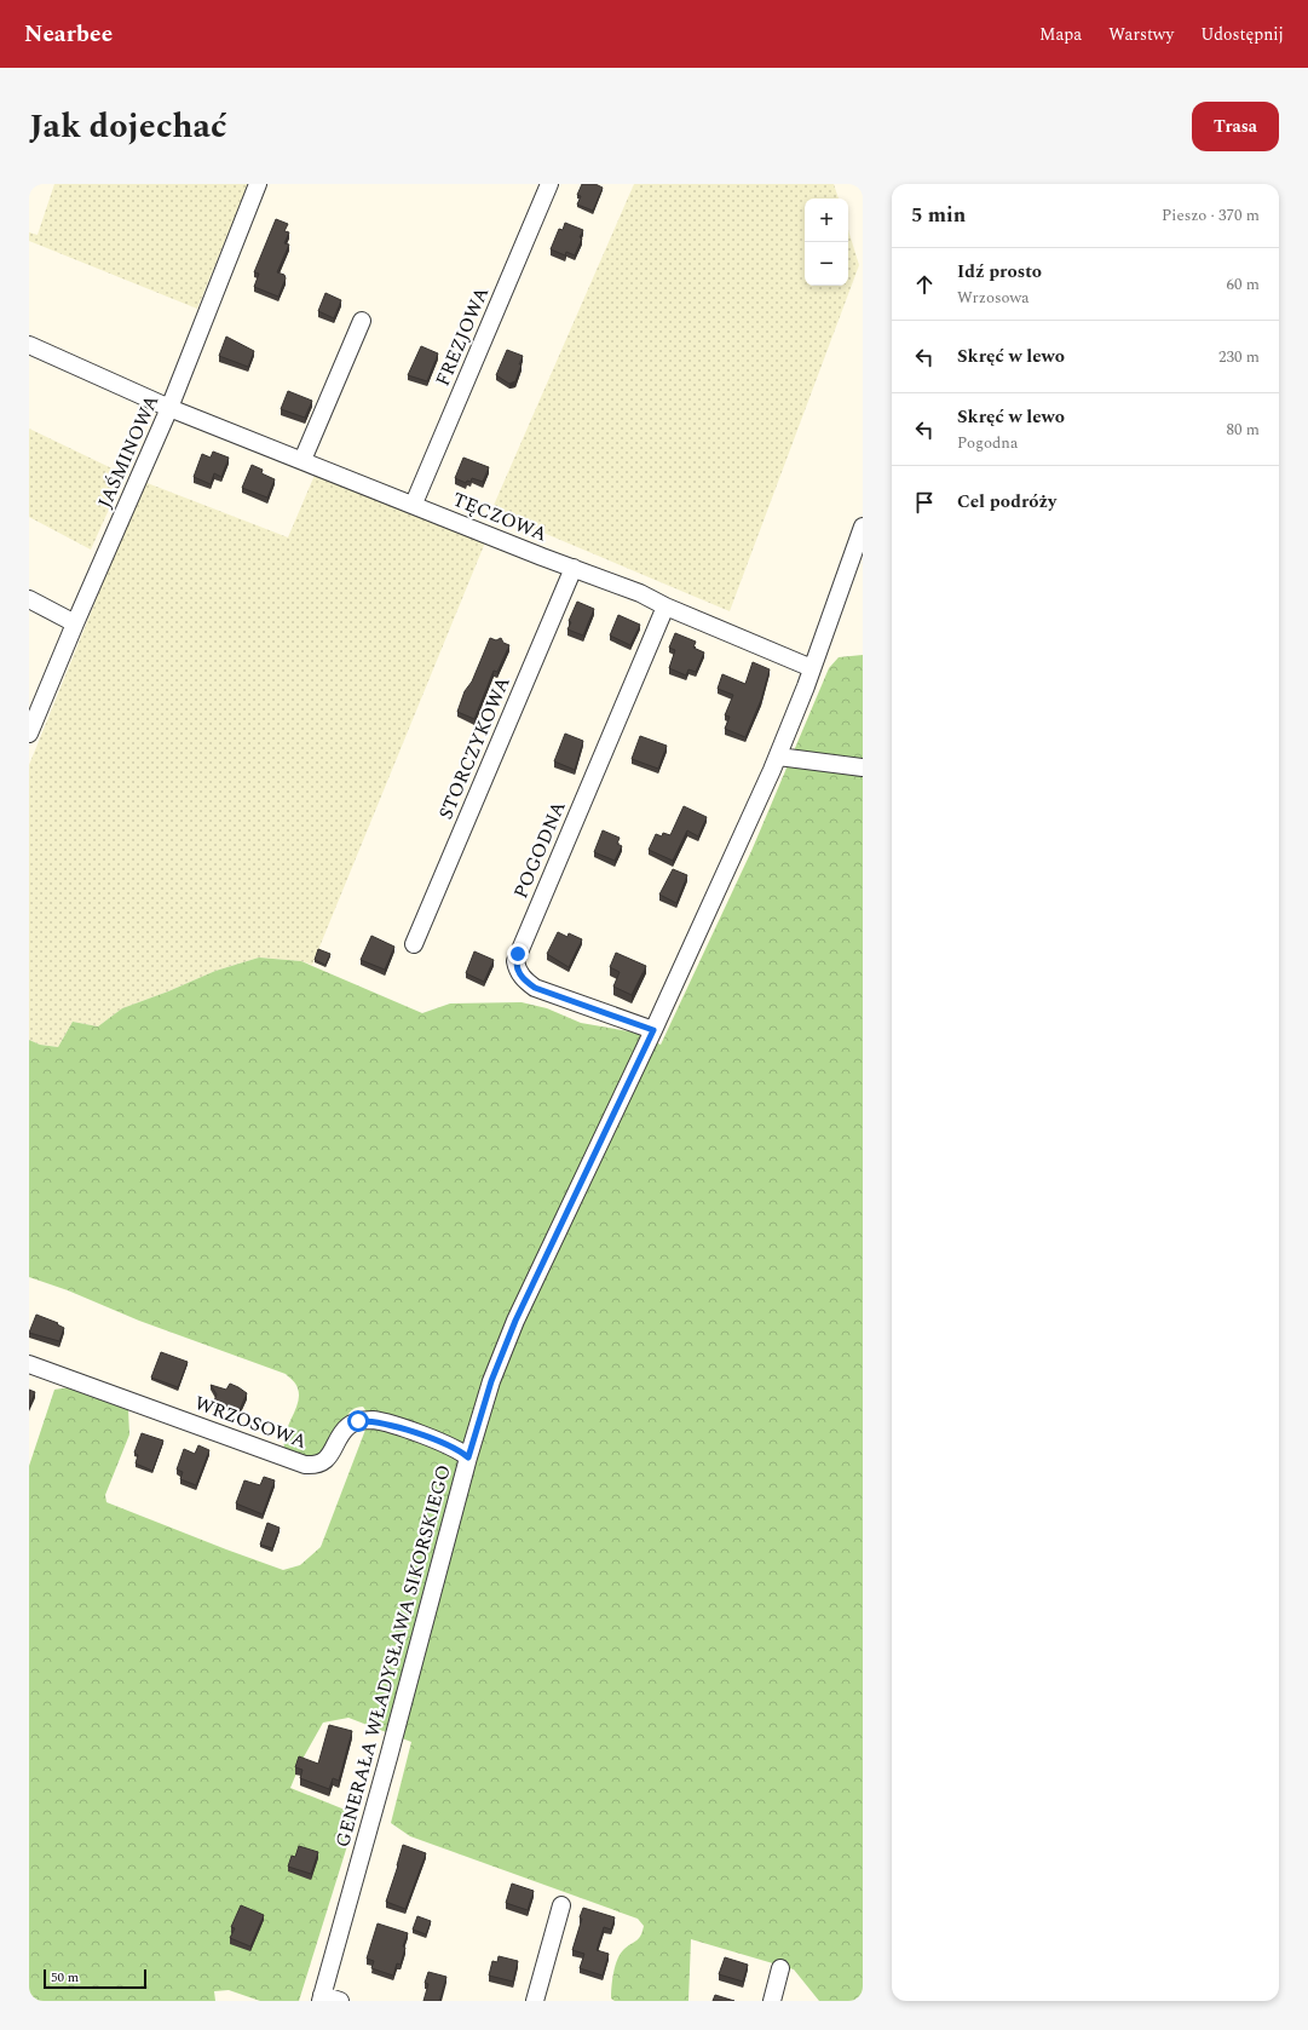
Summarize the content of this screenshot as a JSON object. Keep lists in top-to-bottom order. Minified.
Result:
{"streets":{"street":["FREZJOWA","JAŚMINOWA","TĘCZOWA","STORCZYKOWA","POGODNA","WRZOSOWA","GENERAŁA WŁADYSŁAWA SIKORSKIEGO"]},"crossings":[["FREZJOWA","TĘCZOWA"],["JAŚMINOWA","TĘCZOWA"],["TĘCZOWA","STORCZYKOWA"],["TĘCZOWA","POGODNA"],["TĘCZOWA","GENERAŁA WŁADYSŁAWA SIKORSKIEGO"],["POGODNA","GENERAŁA WŁADYSŁAWA SIKORSKIEGO"],["WRZOSOWA","GENERAŁA WŁADYSŁAWA SIKORSKIEGO"]],"scale_bar":"50 m","page":{"header":"Nearbee","nav":["Mapa","Warstwy","Udostępnij"],"title":"Jak dojechać","buttons":"Trasa","heading":["5 min","Pieszo · 370 m"],"map_buttons":["+","−"],"list":[["Idź prosto","Wrzosowa","60 m"],["Skręć w lewo","230 m"],["Skręć w lewo","Pogodna","80 m"],"Cel podróży"],"scale":"50 m"}}
